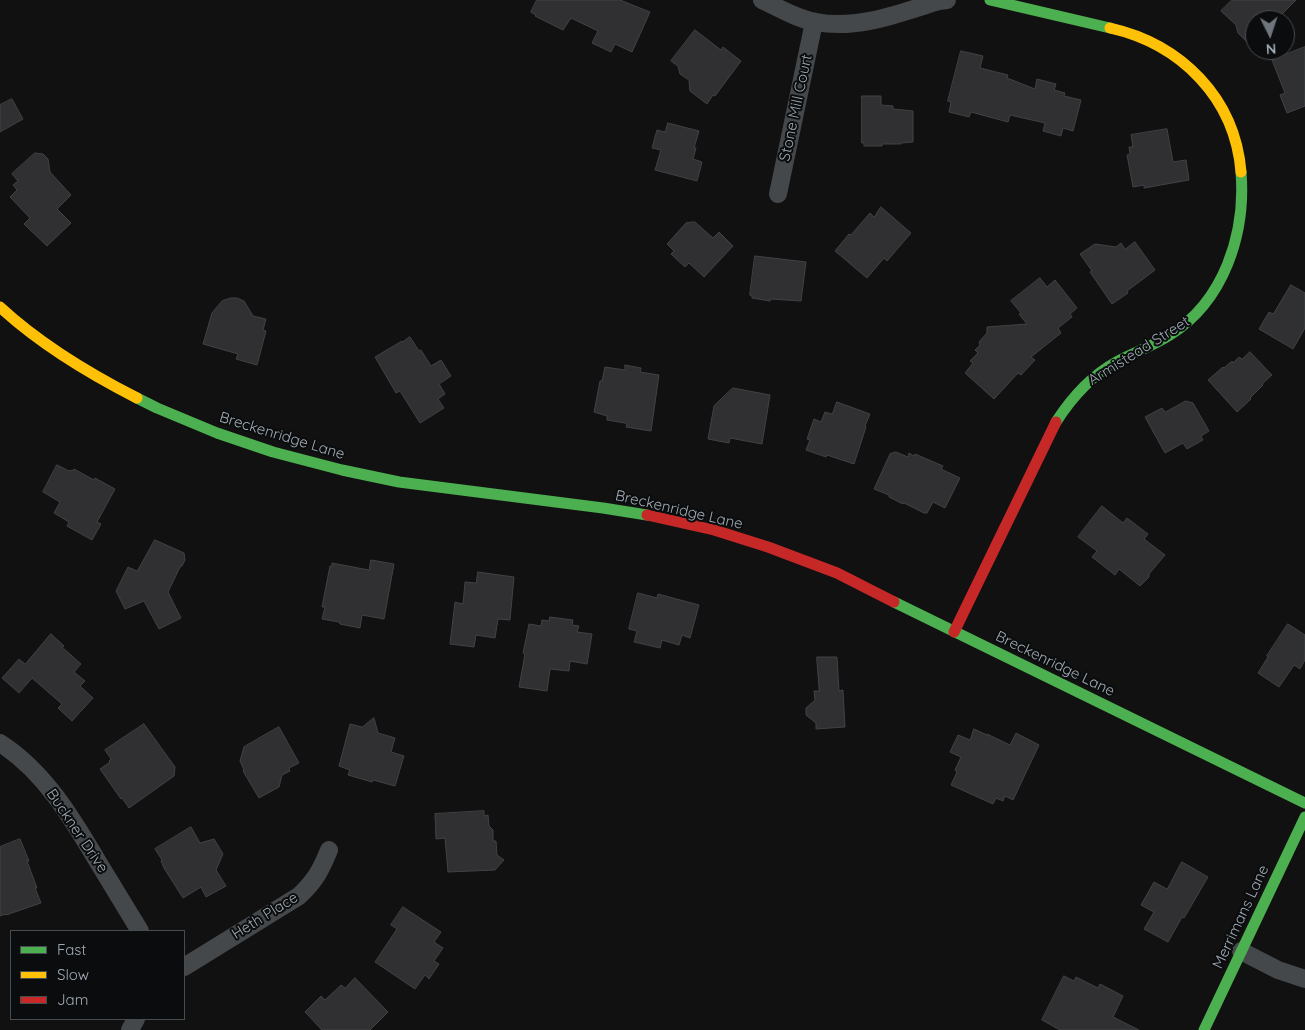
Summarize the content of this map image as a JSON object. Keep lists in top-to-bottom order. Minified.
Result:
{"streets":{"street":["Stone Mill Court","Armistead Street","Breckenridge Lane","Buckner Drive","Heth Place","Merrimans Lane"]},"crossings":[["Armistead Street","Breckenridge Lane"]],"legend":["Fast","Slow","Jam"],"north":"bottom"}
